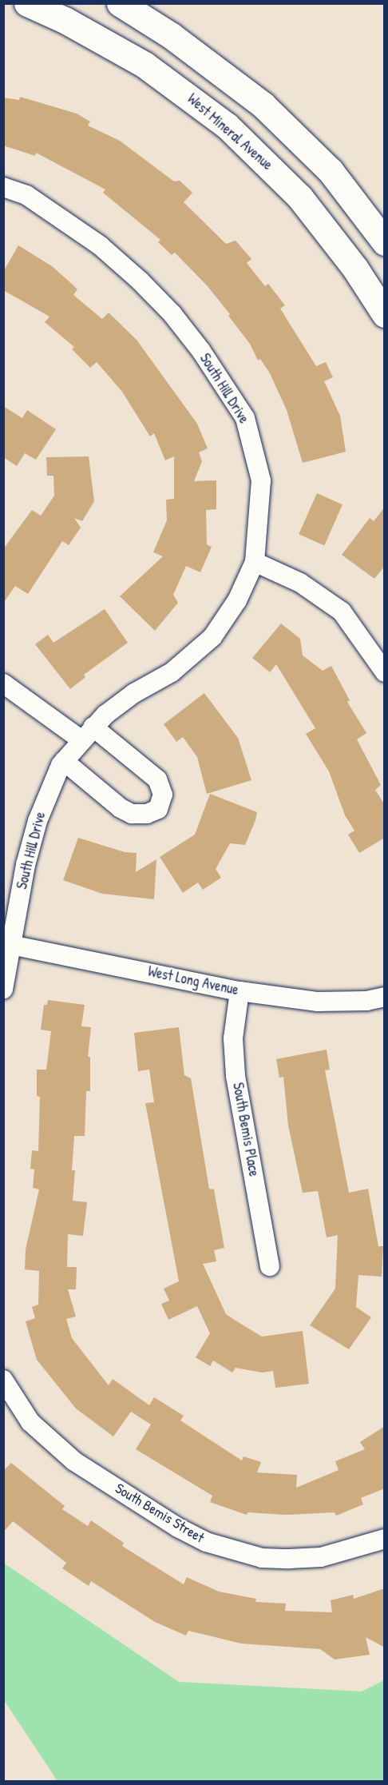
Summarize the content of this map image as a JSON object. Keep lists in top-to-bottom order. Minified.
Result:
{"streets":{"main road":["West Mineral Avenue"],"street":["South Hill Drive","West Long Avenue","South Bemis Place","South Bemis Street"]},"crossings":[["South Hill Drive","West Long Avenue"],["West Long Avenue","South Bemis Place"]]}
